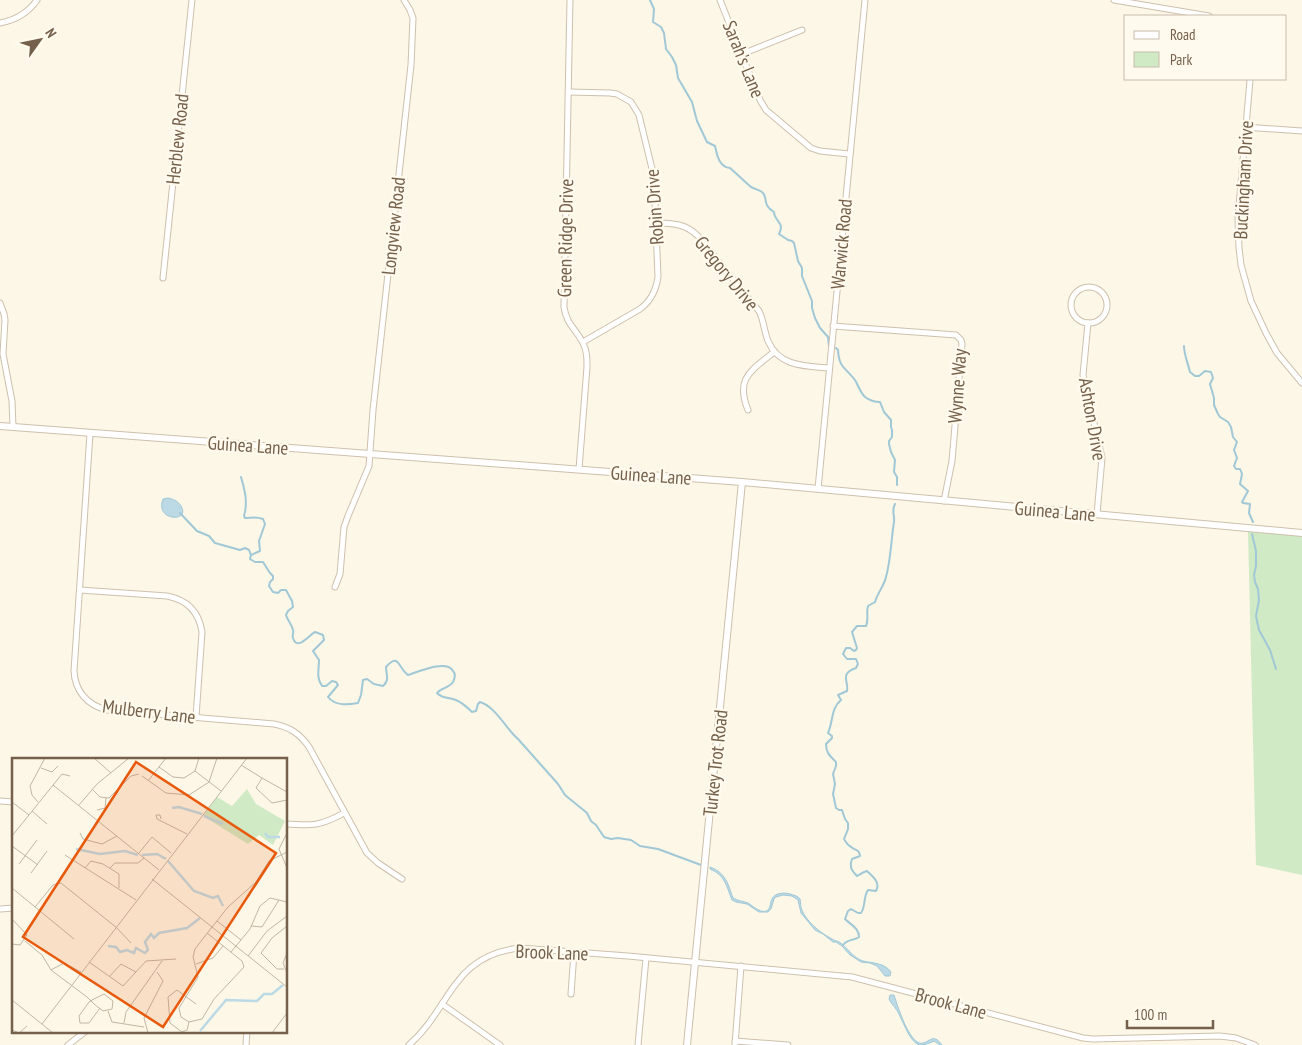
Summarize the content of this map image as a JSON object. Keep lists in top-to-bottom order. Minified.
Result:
{"streets":{"street":["Sarah's Lane","Herblew Road","Buckingham Drive","Robin Drive","Longview Road","Green Ridge Drive","Warwick Road","Gregory Drive","Wynne Way","Ashton Drive","Guinea Lane","Mulberry Lane","Turkey Trot Road","Brook Lane"]},"crossings":[["Sarah's Lane","Warwick Road"],["Robin Drive","Green Ridge Drive"],["Robin Drive","Gregory Drive"],["Longview Road","Guinea Lane"],["Green Ridge Drive","Guinea Lane"],["Warwick Road","Wynne Way"],["Warwick Road","Guinea Lane"],["Wynne Way","Guinea Lane"],["Ashton Drive","Guinea Lane"],["Guinea Lane","Mulberry Lane"],["Guinea Lane","Turkey Trot Road"],["Turkey Trot Road","Brook Lane"]],"legend":["Road","Park"],"scale_bar":"100 m","north":"top right"}
